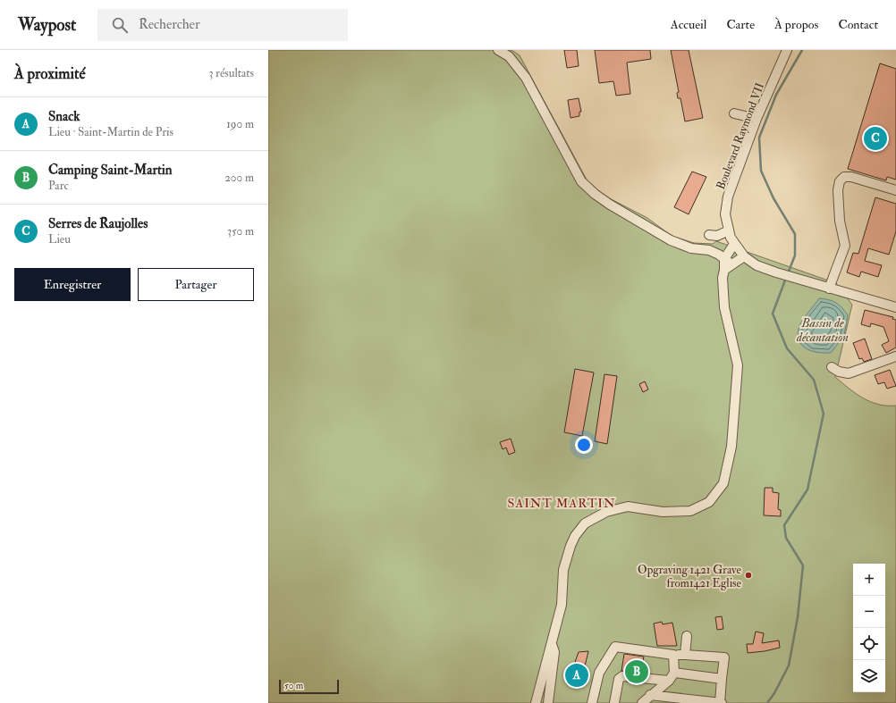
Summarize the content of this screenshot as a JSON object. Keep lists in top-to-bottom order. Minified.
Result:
{"streets":{"street":["Boulevard Raymond VII"]},"districts":["SAINT MARTIN"],"water":["Bassin de décantation"],"places":["Opgraving 1421 Grave from1421 Eglise"],"scale_bar":"50 m","page":{"header":"Waypost","search":"Rechercher","nav":["Accueil","Carte","À propos","Contact"],"heading":["À proximité","3 résultats"],"list":[{"mark":"A","name":"Snack","note":"Lieu · Saint-Martin de Pris","value":"190 m"},{"mark":"B","name":"Camping Saint-Martin","note":"Parc","value":"200 m"},{"mark":"C","name":"Serres de Raujolles","note":"Lieu","value":"350 m"}],"pins":["C","B","A"],"buttons":["Enregistrer","Partager"],"map_buttons":["+","−"],"scale":"50 m"}}
